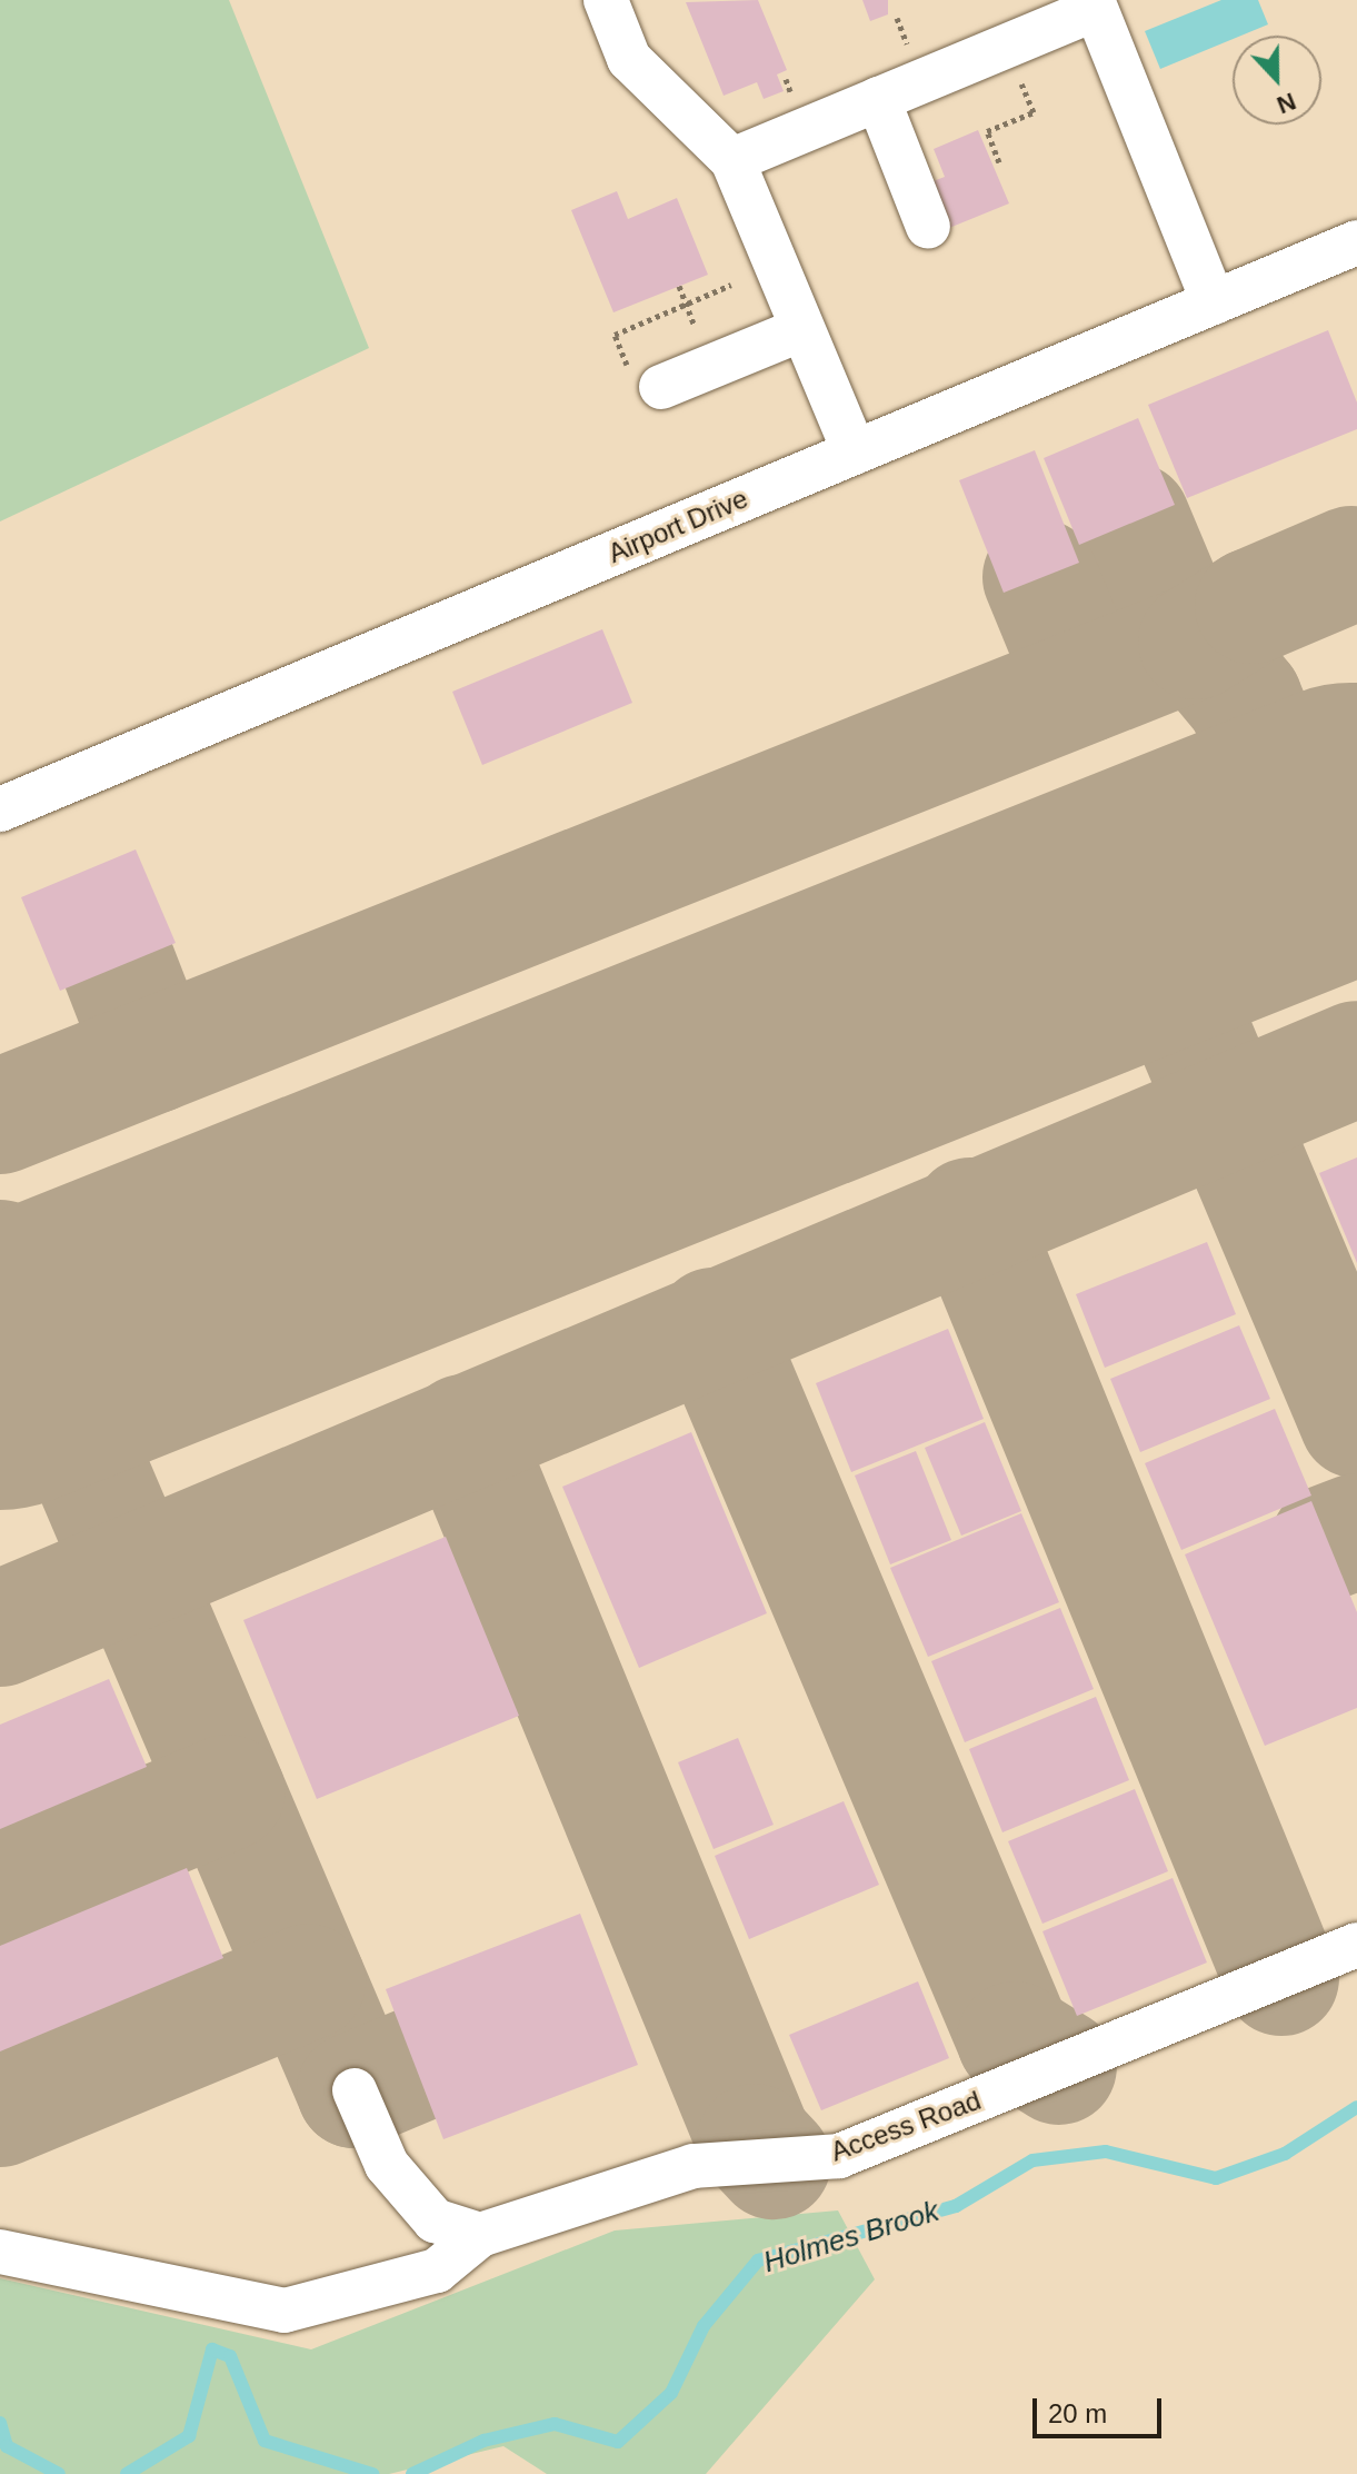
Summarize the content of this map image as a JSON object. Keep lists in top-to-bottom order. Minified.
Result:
{"streets":{"lane":["Airport Drive","Access Road"]},"water":["Holmes Brook"],"scale_bar":"20 m","north":"bottom"}
